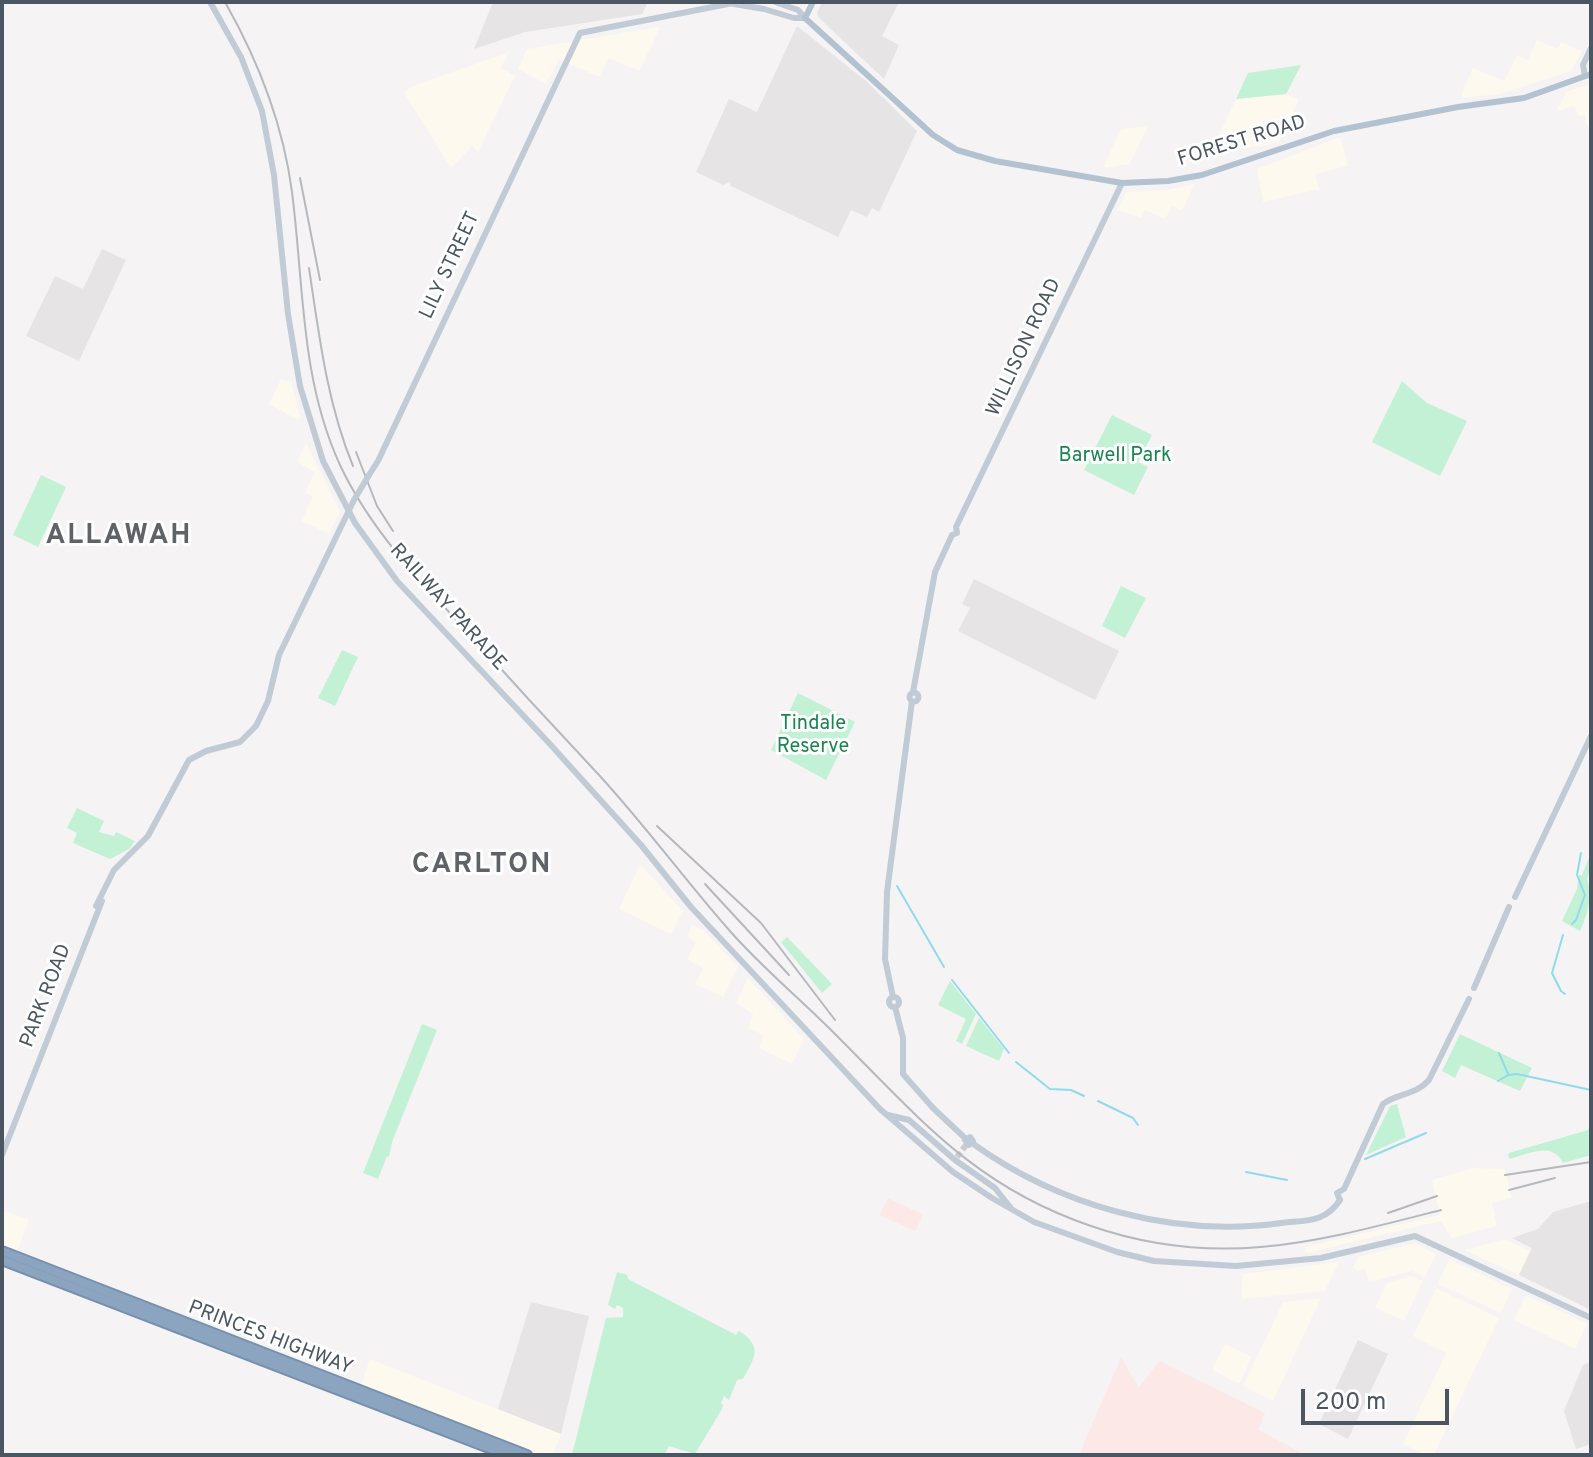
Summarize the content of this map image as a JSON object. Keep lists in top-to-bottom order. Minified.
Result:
{"streets":{"highway":["PRINCES HIGHWAY"],"main road":["FOREST ROAD","LILY STREET","WILLISON ROAD","RAILWAY PARADE","PARK ROAD"]},"crossings":[["FOREST ROAD","WILLISON ROAD"],["LILY STREET","RAILWAY PARADE"],["LILY STREET","PARK ROAD"]],"districts":["ALLAWAH","CARLTON"],"parks":["Barwell Park","Tindale Reserve"],"scale_bar":"200 m"}
